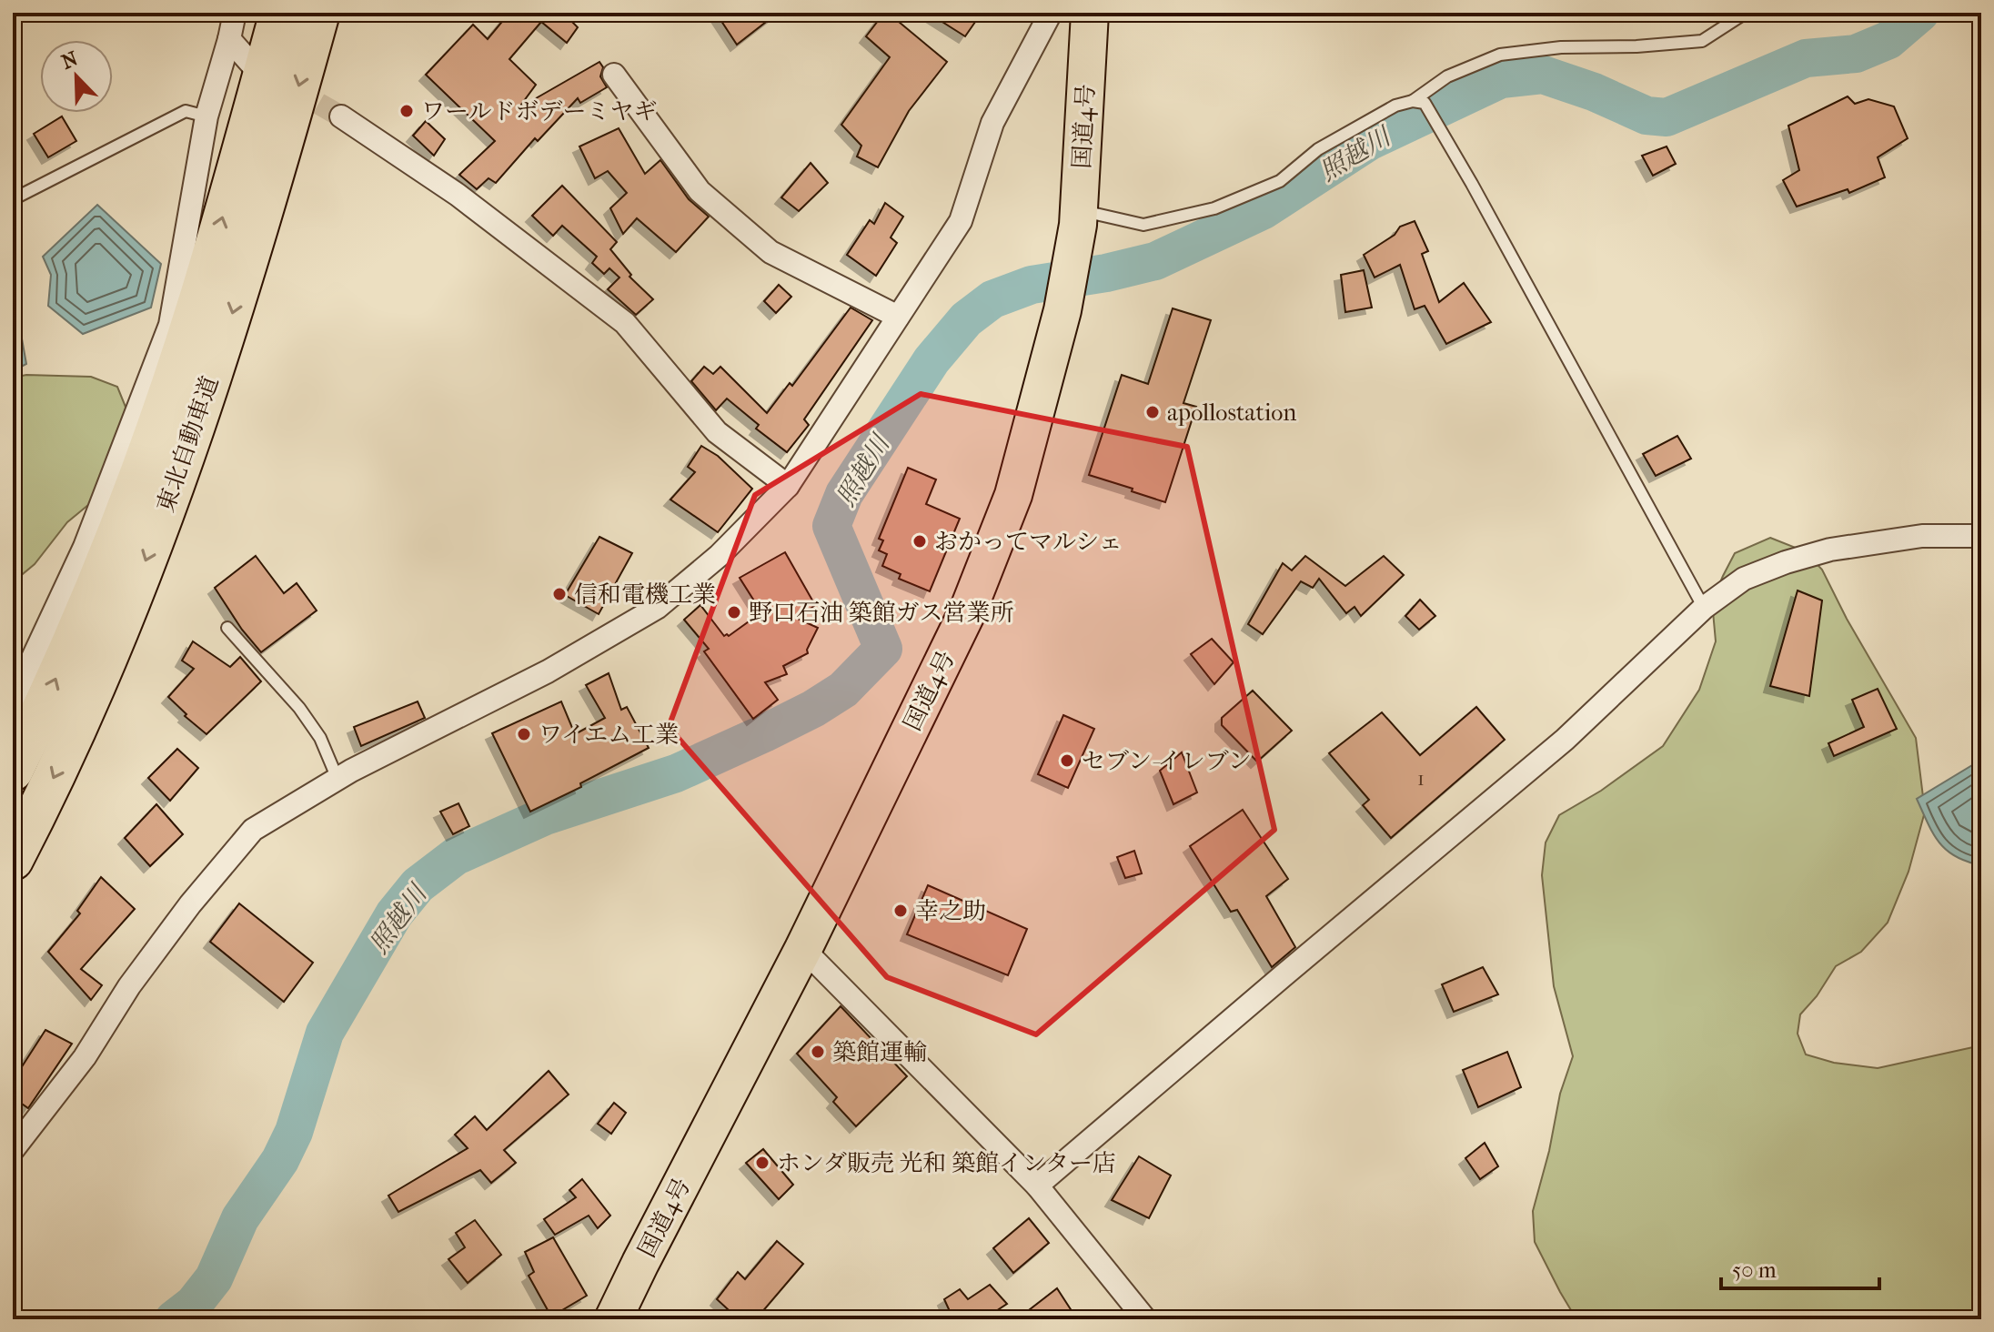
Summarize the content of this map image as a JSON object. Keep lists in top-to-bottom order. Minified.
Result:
{"streets":{"highway":["国道4号","東北自動車道"]},"water":["照越川"],"places":["ワールドボデーミヤギ","apollostation","おかってマルシェ","信和電機工業","野口石油 築館ガス営業所","ワイエム工業","セブン-イレブン","幸之助","築館運輸","ホンダ販売 光和 築館インター店"],"house_numbers":["1"],"scale_bar":"50 m","north":"top left"}
